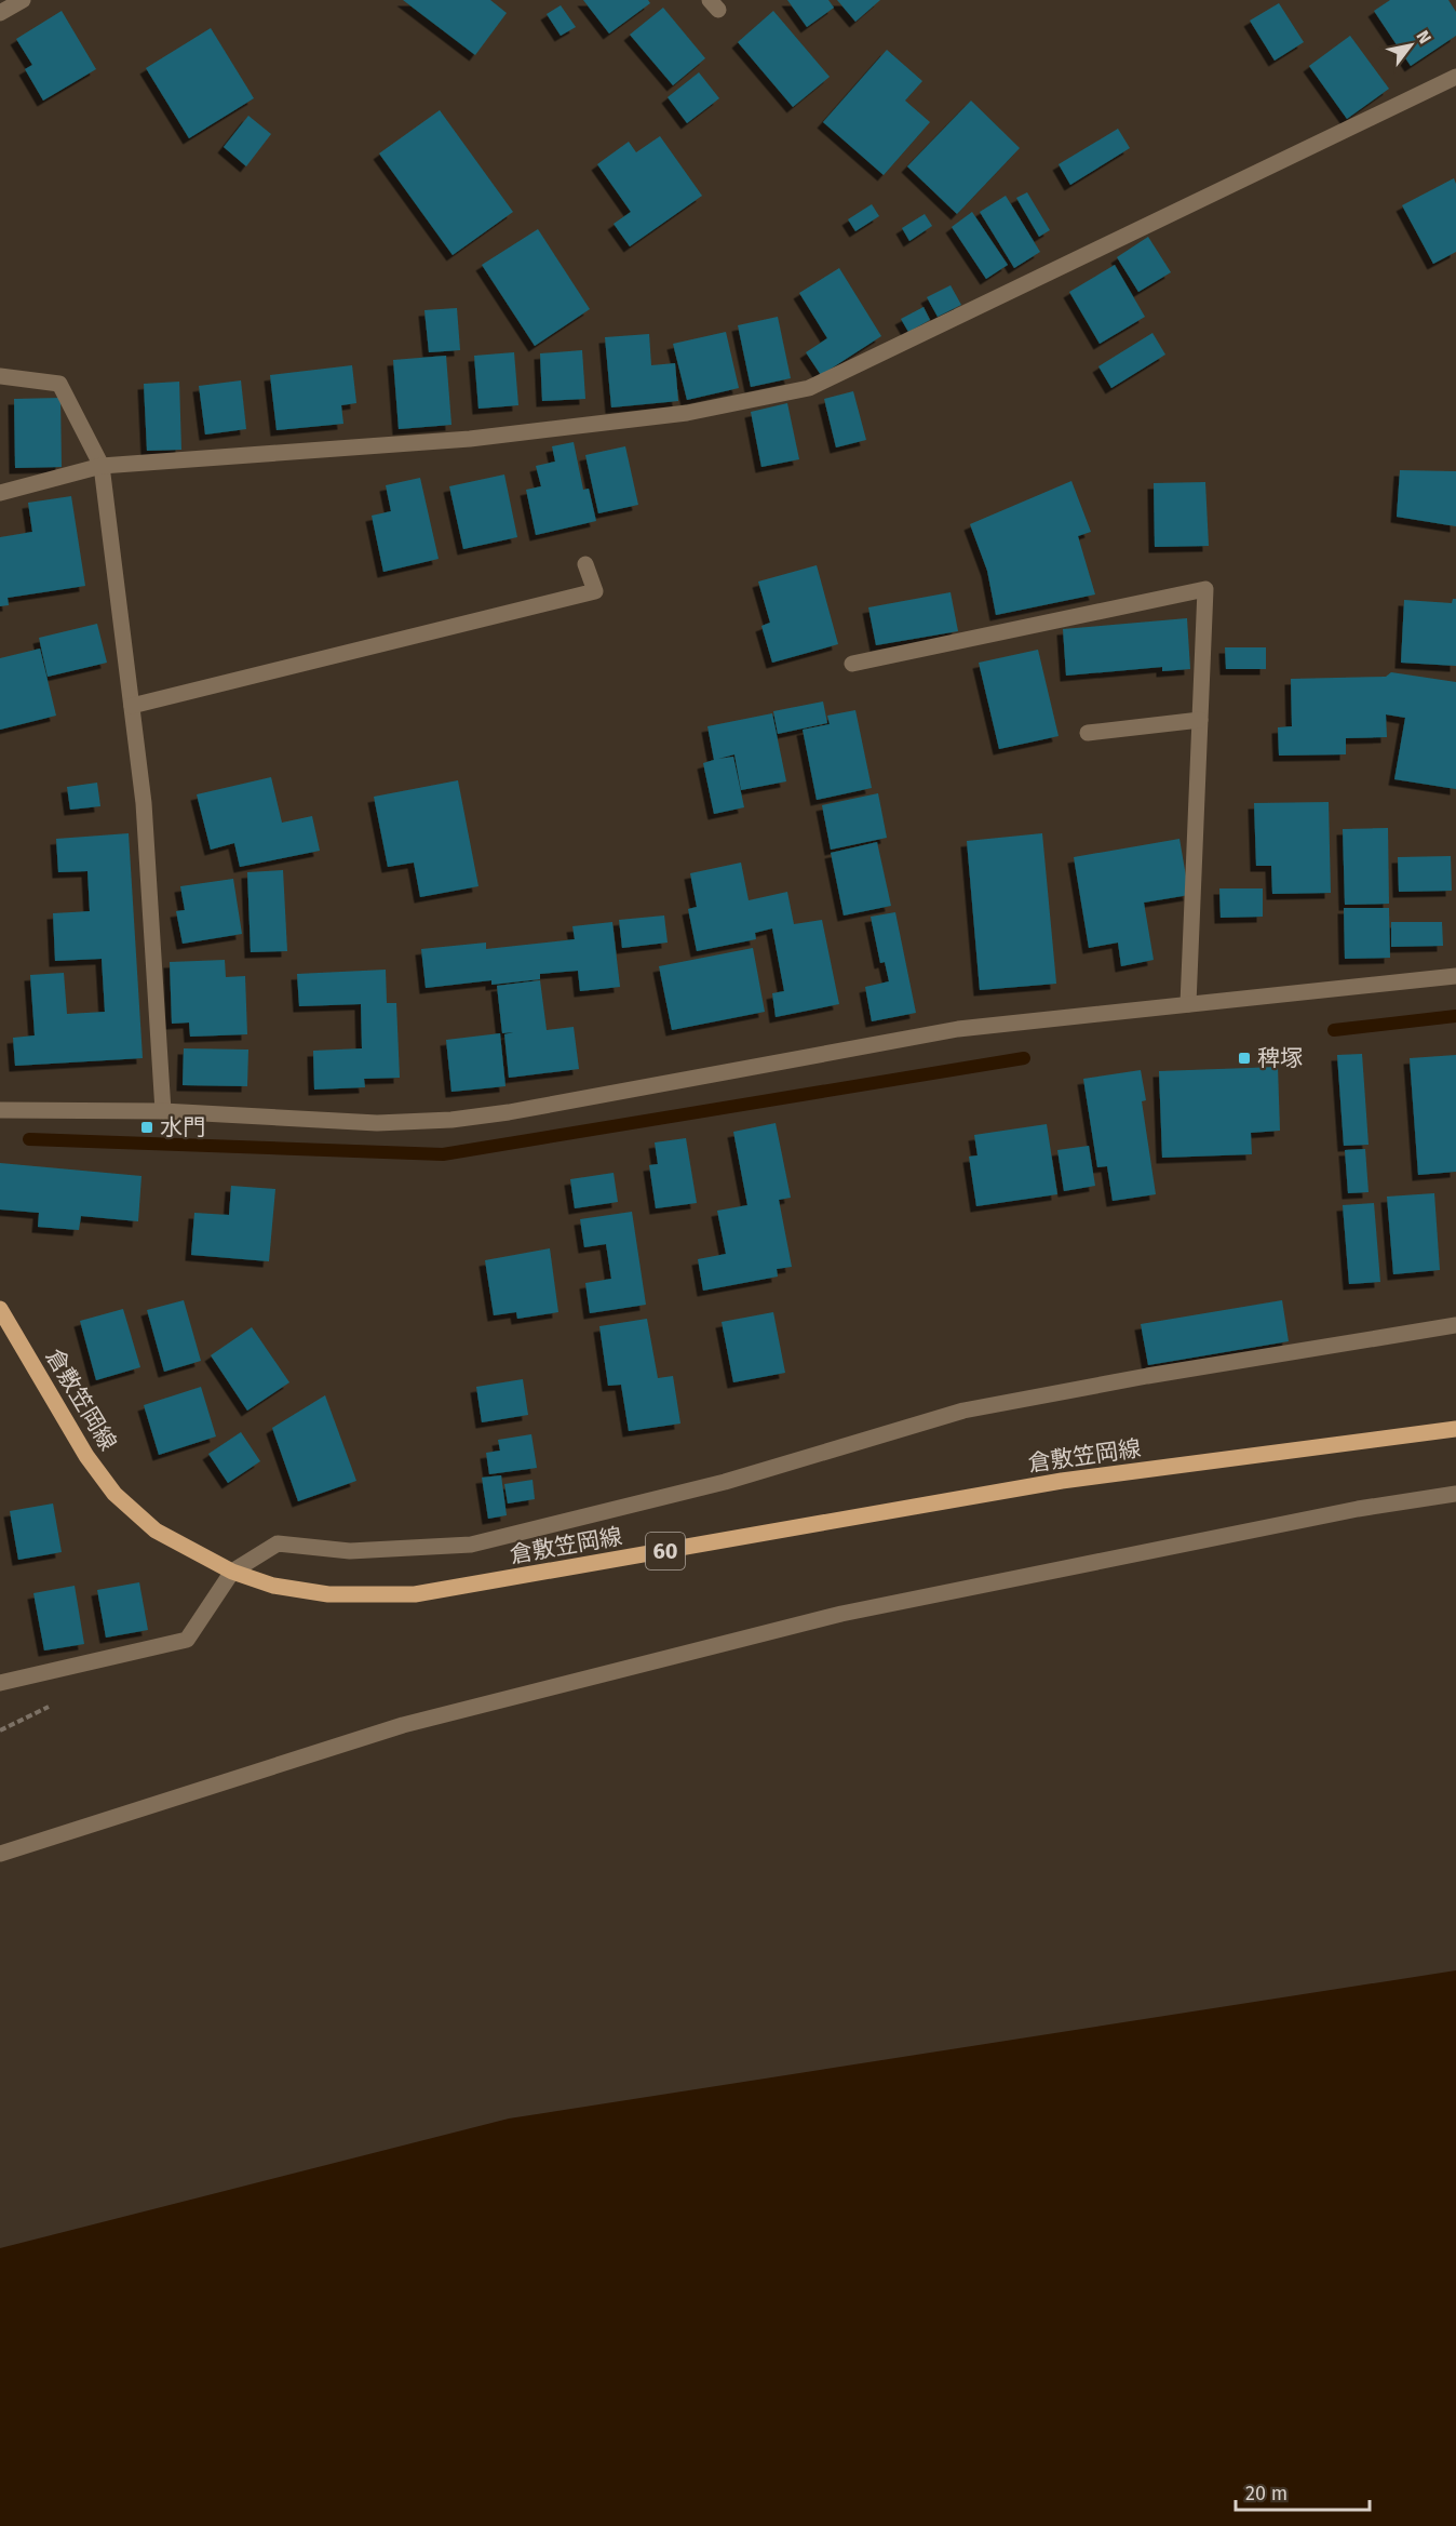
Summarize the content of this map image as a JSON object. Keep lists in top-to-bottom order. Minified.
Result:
{"streets":{"main road":["倉敷笠岡線","60"]},"places":{"transit":["稗塚","水門"]},"scale_bar":"20 m","north":"top right"}
